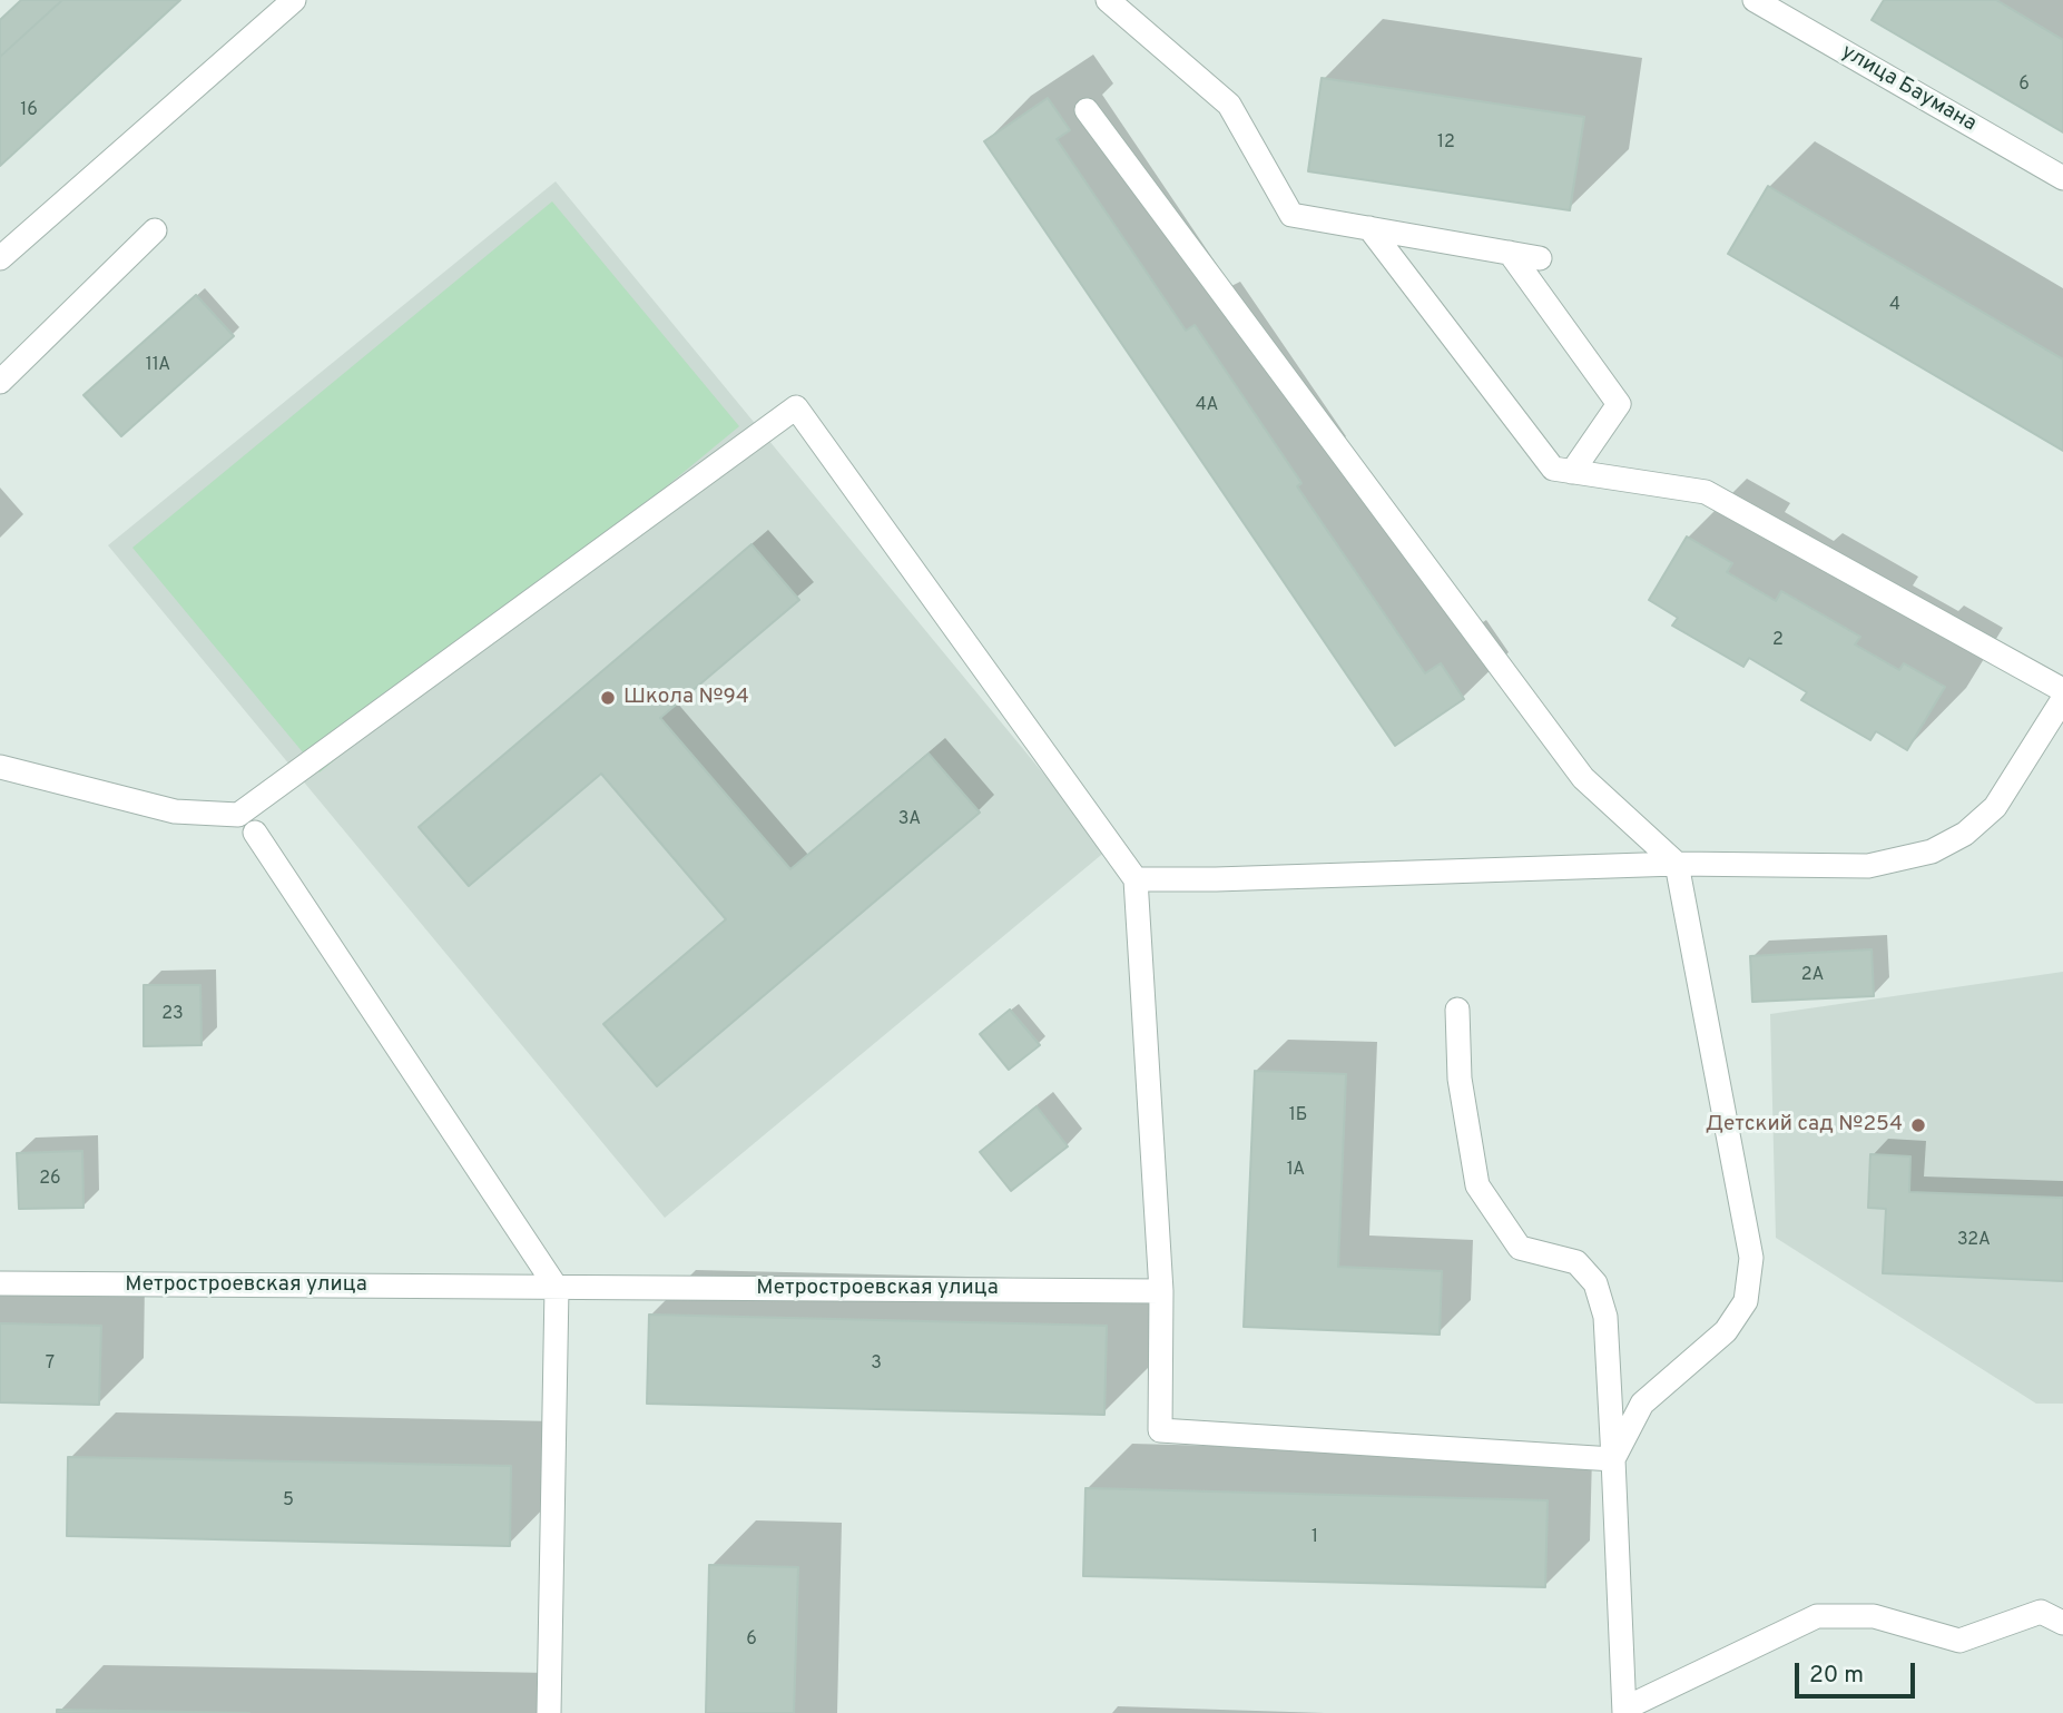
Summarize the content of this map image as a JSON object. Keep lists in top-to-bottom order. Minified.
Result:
{"streets":{"street":["улица Баумана","Метростроевская улица"]},"places":["Школа №94","Детский сад №254"],"house_numbers":["6","16","12","4","11А","4А","2","3А","2А","23","1Б","1А","26","32А","7","3","5","1","6"],"scale_bar":"20 m"}
